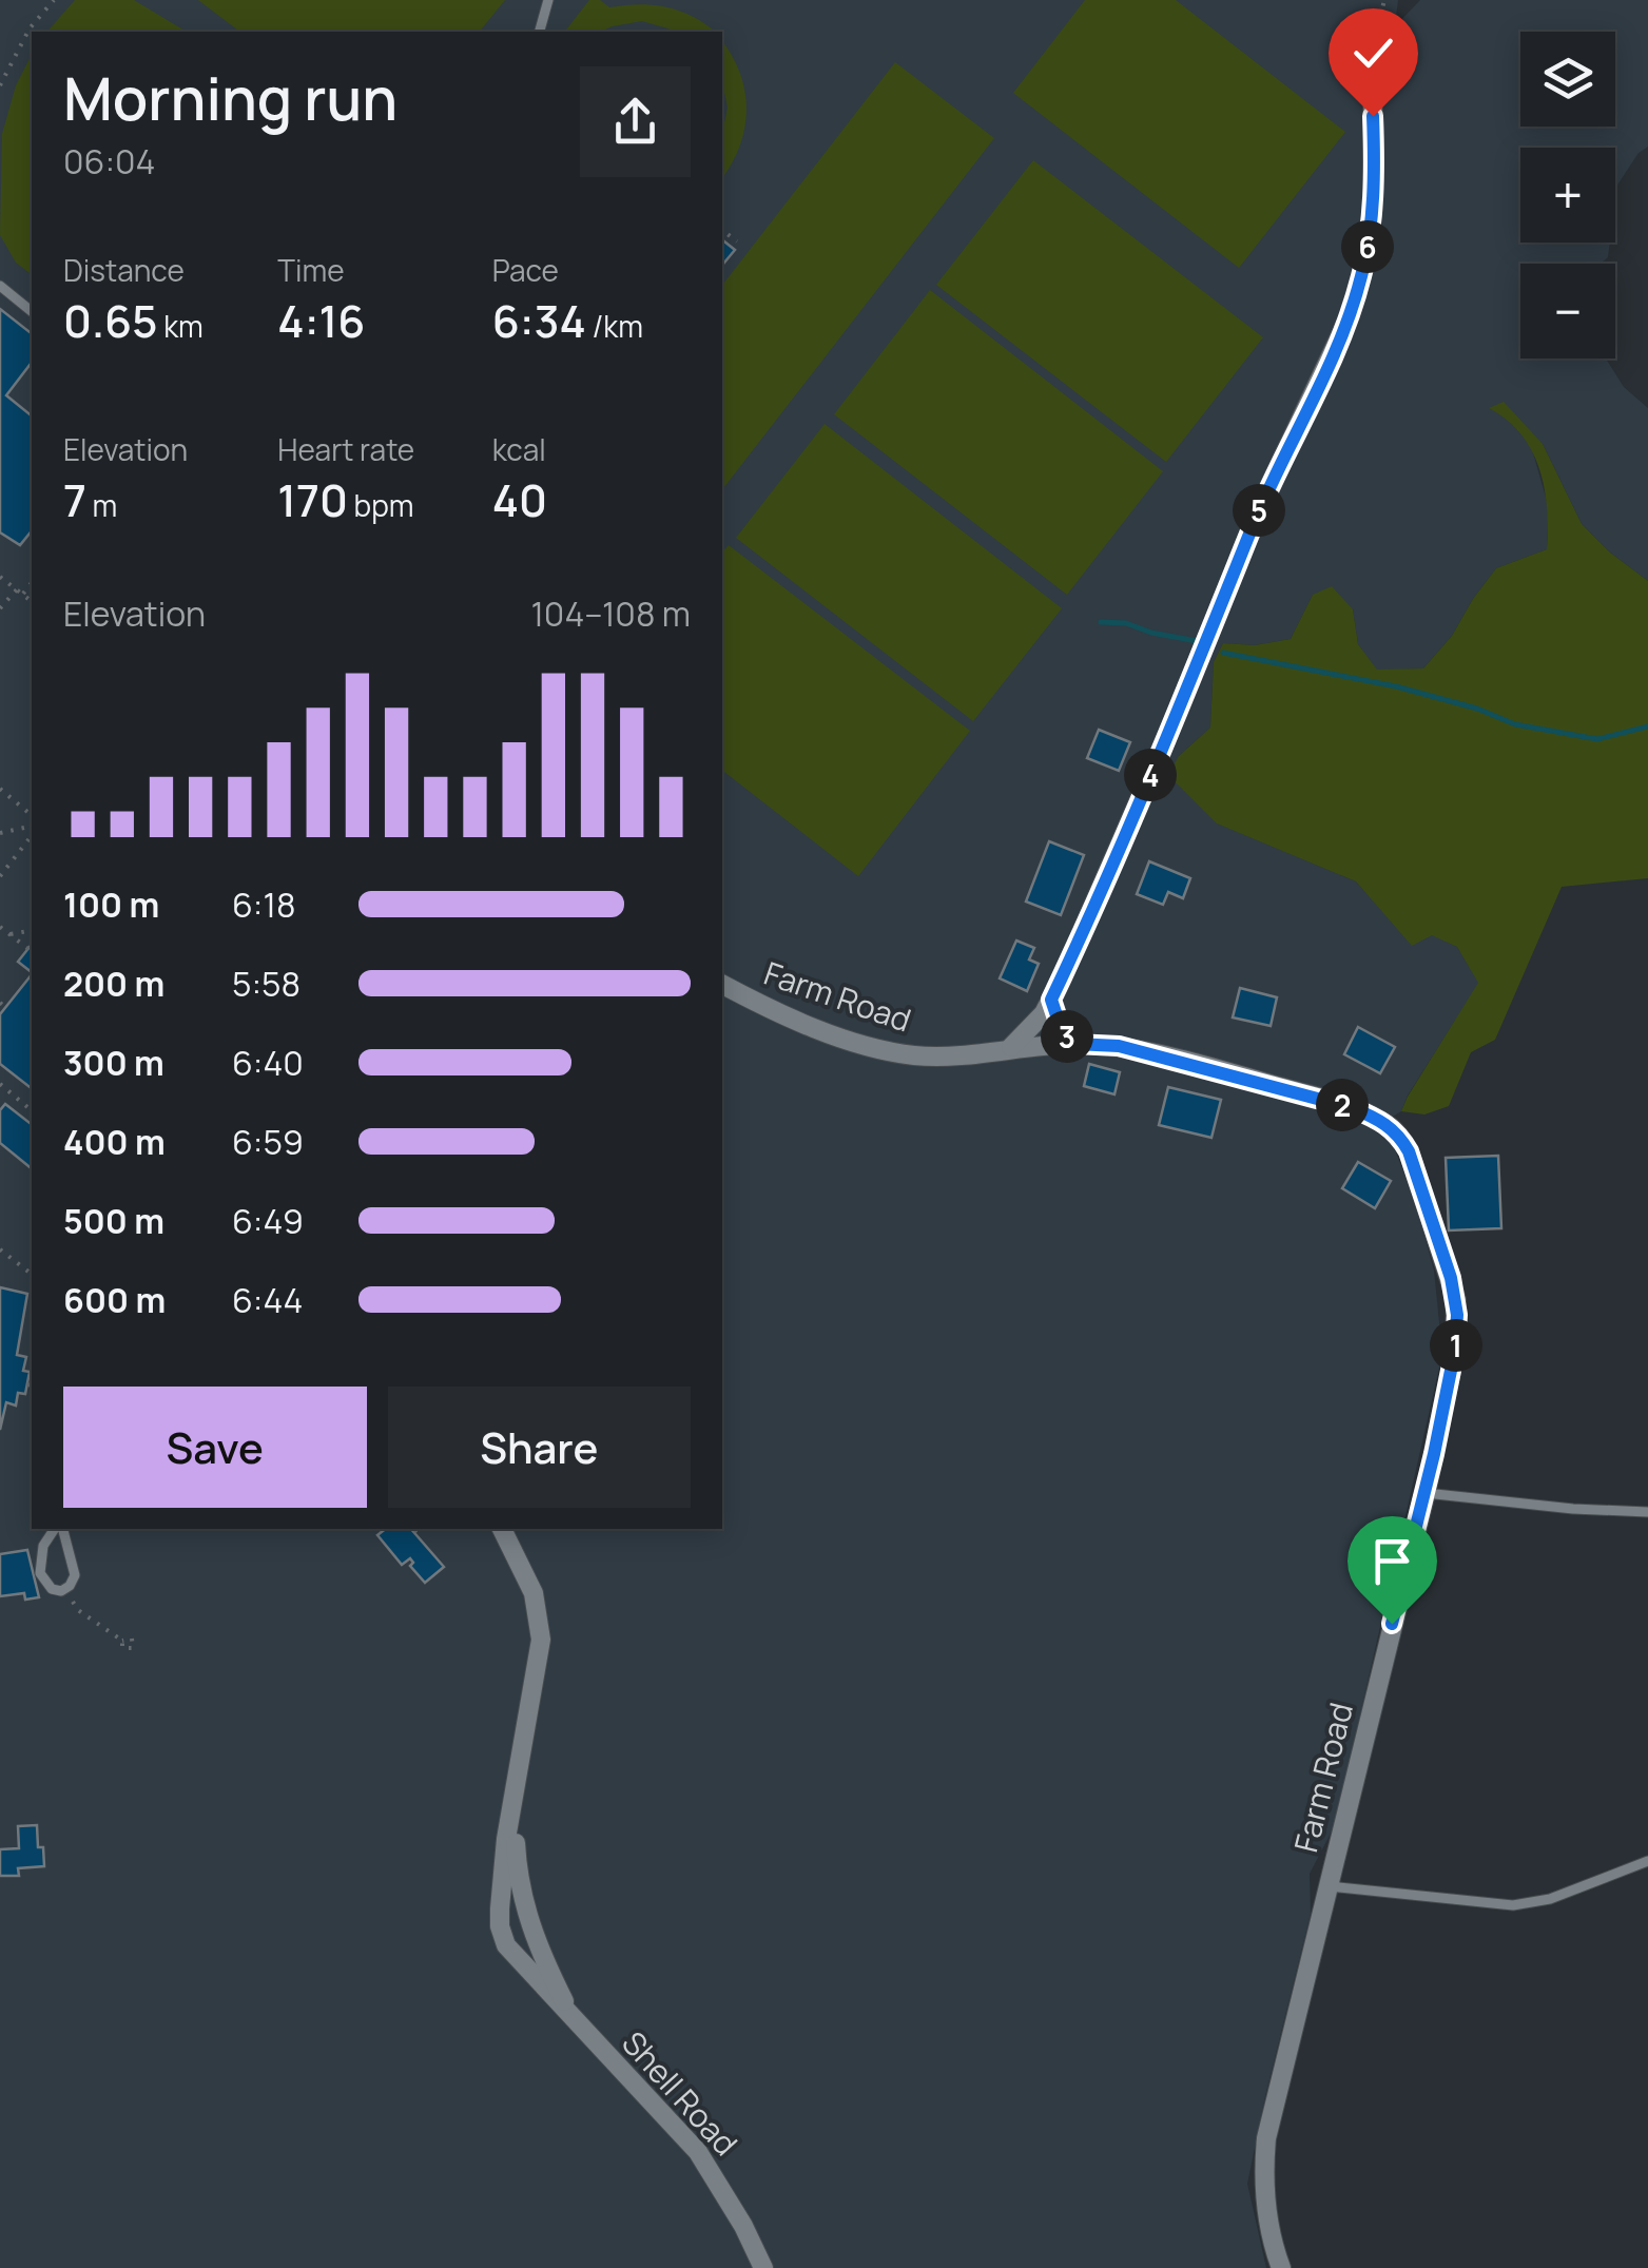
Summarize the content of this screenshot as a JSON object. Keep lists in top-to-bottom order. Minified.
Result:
{"streets":{"street":["Farm Road","Shell Road"]},"page":{"map_buttons":["+","−"],"heading":["Morning run","06:04"],"stats":[["Distance","0.65 km"],["Time","4:16"],["Pace","6:34 /km"],["Elevation","7 m"],["Heart rate","170 bpm"],["kcal","40"]],"pins":["6","5","4","3","2","1"],"chart":["Elevation","104–108 m"],"list":[{"name":"100 m","note":"6:18"},{"name":"200 m","note":"5:58"},{"name":"300 m","note":"6:40"},{"name":"400 m","note":"6:59"},{"name":"500 m","note":"6:49"},{"name":"600 m","note":"6:44"}],"buttons":["Save","Share"]}}
